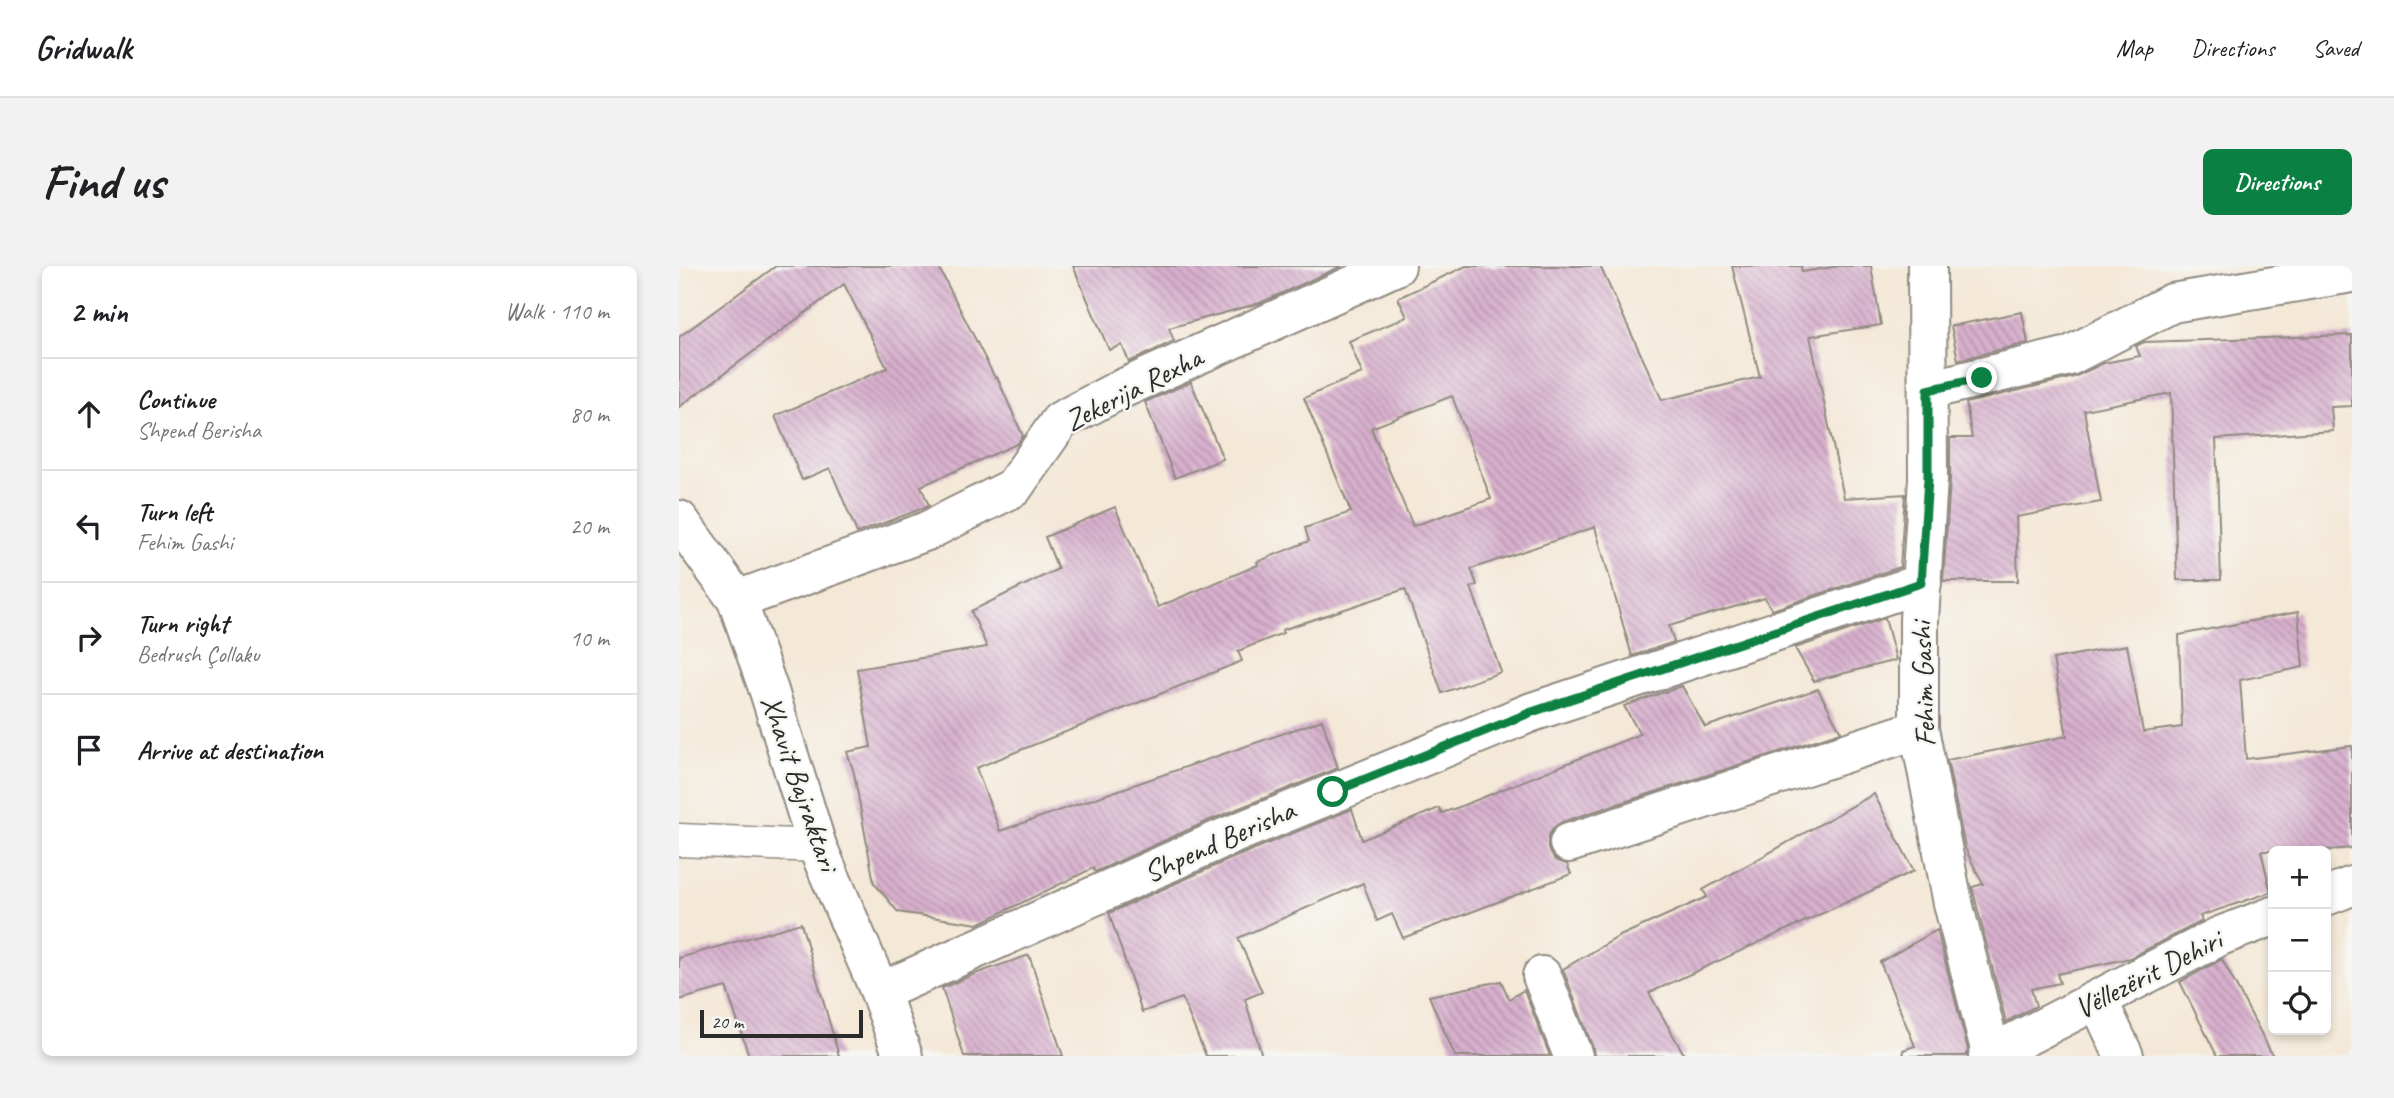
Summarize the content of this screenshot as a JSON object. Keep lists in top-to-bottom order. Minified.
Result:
{"streets":{"street":["Zekerija Rexha","Fehim Gashi","Xhavit Bajraktari","Shpend Berisha","Vëllezërit Dehiri"]},"crossings":[["Zekerija Rexha","Xhavit Bajraktari"],["Fehim Gashi","Shpend Berisha"],["Fehim Gashi","Vëllezërit Dehiri"],["Xhavit Bajraktari","Shpend Berisha"]],"scale_bar":"20 m","page":{"header":"Gridwalk","nav":["Map","Directions","Saved"],"buttons":"Directions","title":"Find us","heading":["2 min","Walk · 110 m"],"list":[["Continue","Shpend Berisha","80 m"],["Turn left","Fehim Gashi","20 m"],["Turn right","Bedrush Çollaku","10 m"],"Arrive at destination"],"map_buttons":["+","−"],"scale":"20 m"}}
